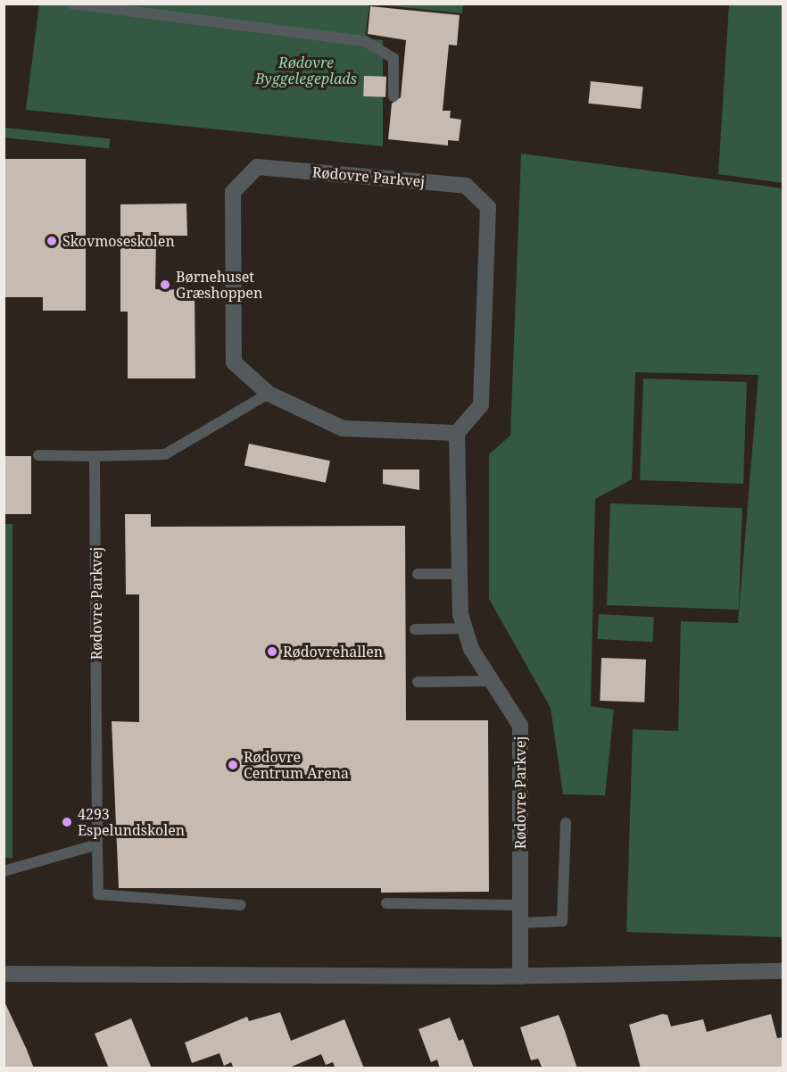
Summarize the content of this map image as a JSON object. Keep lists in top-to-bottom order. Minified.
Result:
{"streets":{"street":["Rødovre Parkvej"]},"parks":["Rødovre Byggelegeplads"],"places":["Skovmoseskolen","Børnehuset Græshoppen","Rødovrehallen","Rødovre Centrum Arena","4293 Espelundskolen"]}
